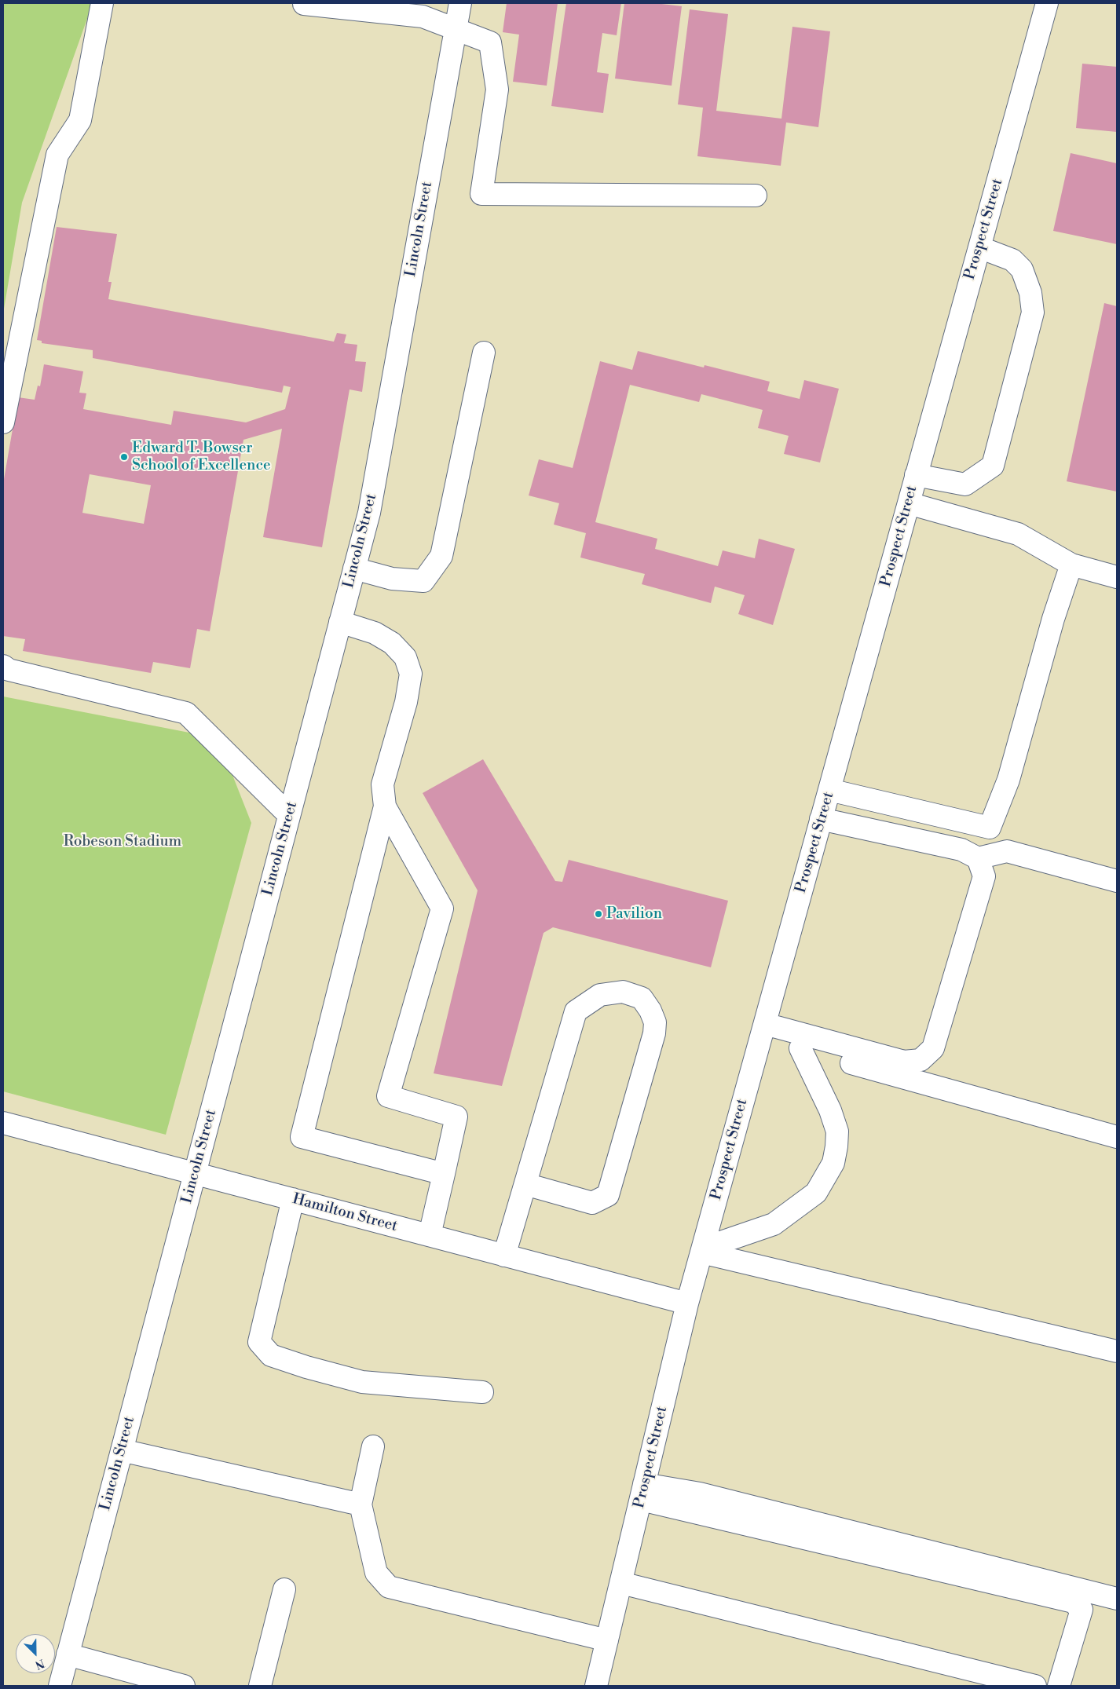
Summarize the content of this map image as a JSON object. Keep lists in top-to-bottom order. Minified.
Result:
{"streets":{"street":["Lincoln Street","Prospect Street","Hamilton Street"]},"crossings":[["Lincoln Street","Hamilton Street"],["Prospect Street","Hamilton Street"]],"parks":["Robeson Stadium"],"places":["Edward T. Bowser School of Excellence","Pavilion"],"north":"bottom right"}
